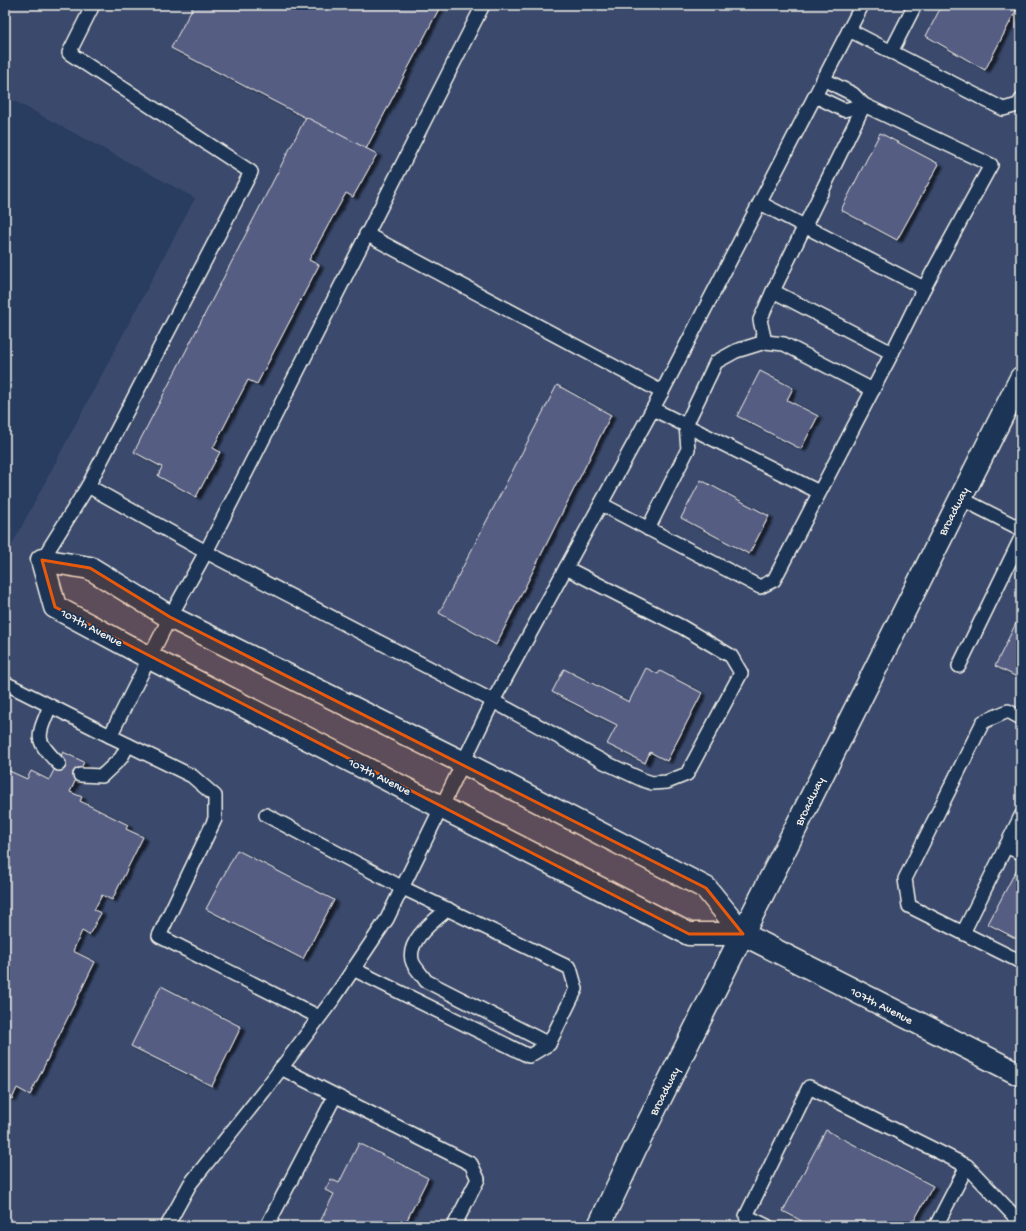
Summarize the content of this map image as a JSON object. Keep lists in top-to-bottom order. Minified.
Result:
{"streets":{"street":["Broadway","107th Avenue"]},"crossings":[["Broadway","107th Avenue"]]}
